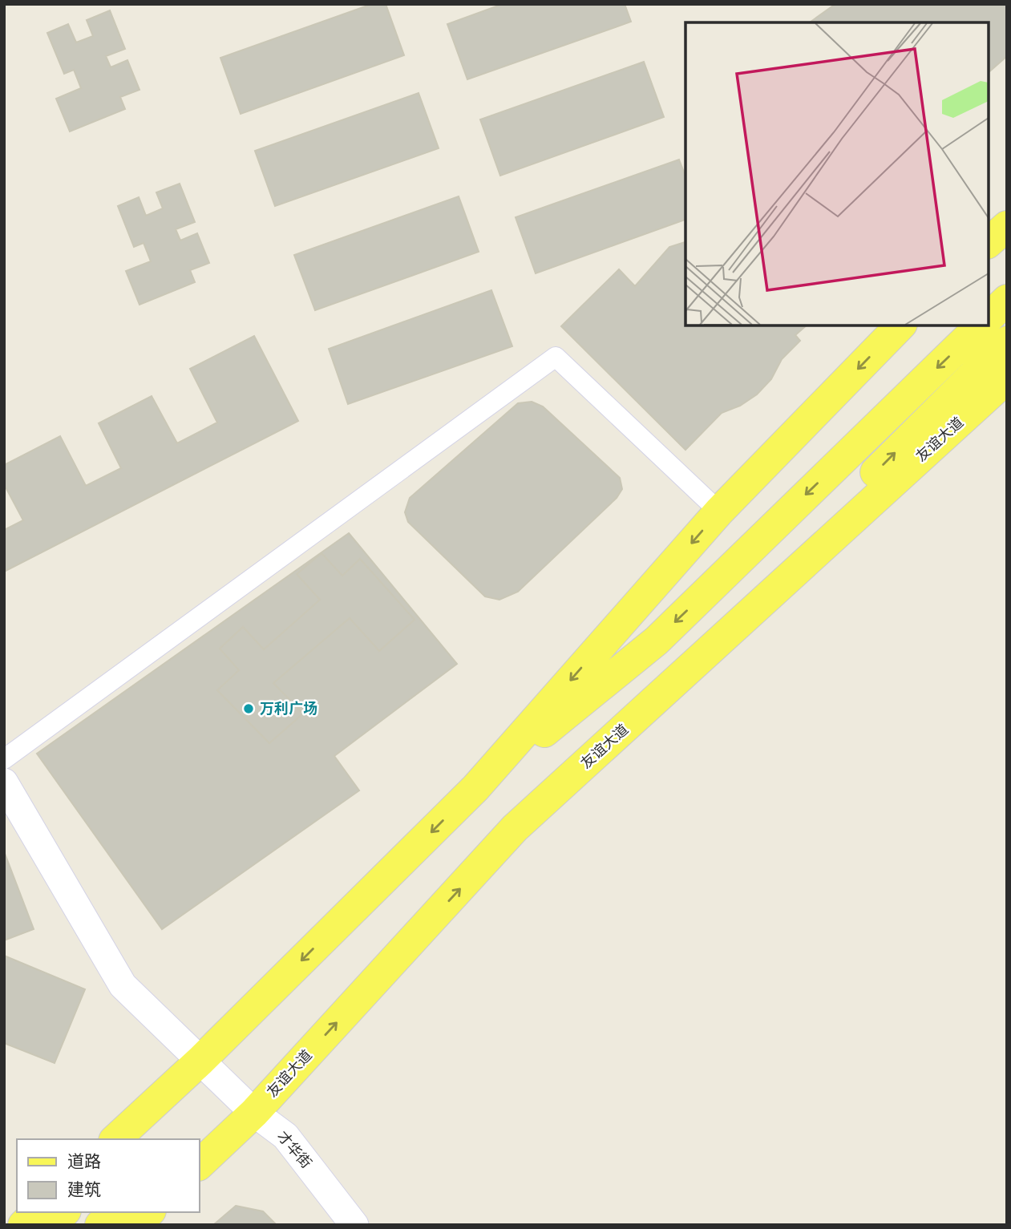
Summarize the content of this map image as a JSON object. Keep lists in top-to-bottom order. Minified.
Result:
{"streets":{"main road":["友谊大道"],"street":["才华街"]},"crossings":[["友谊大道","才华街"]],"places":["万利广场"],"legend":["道路","建筑"]}
